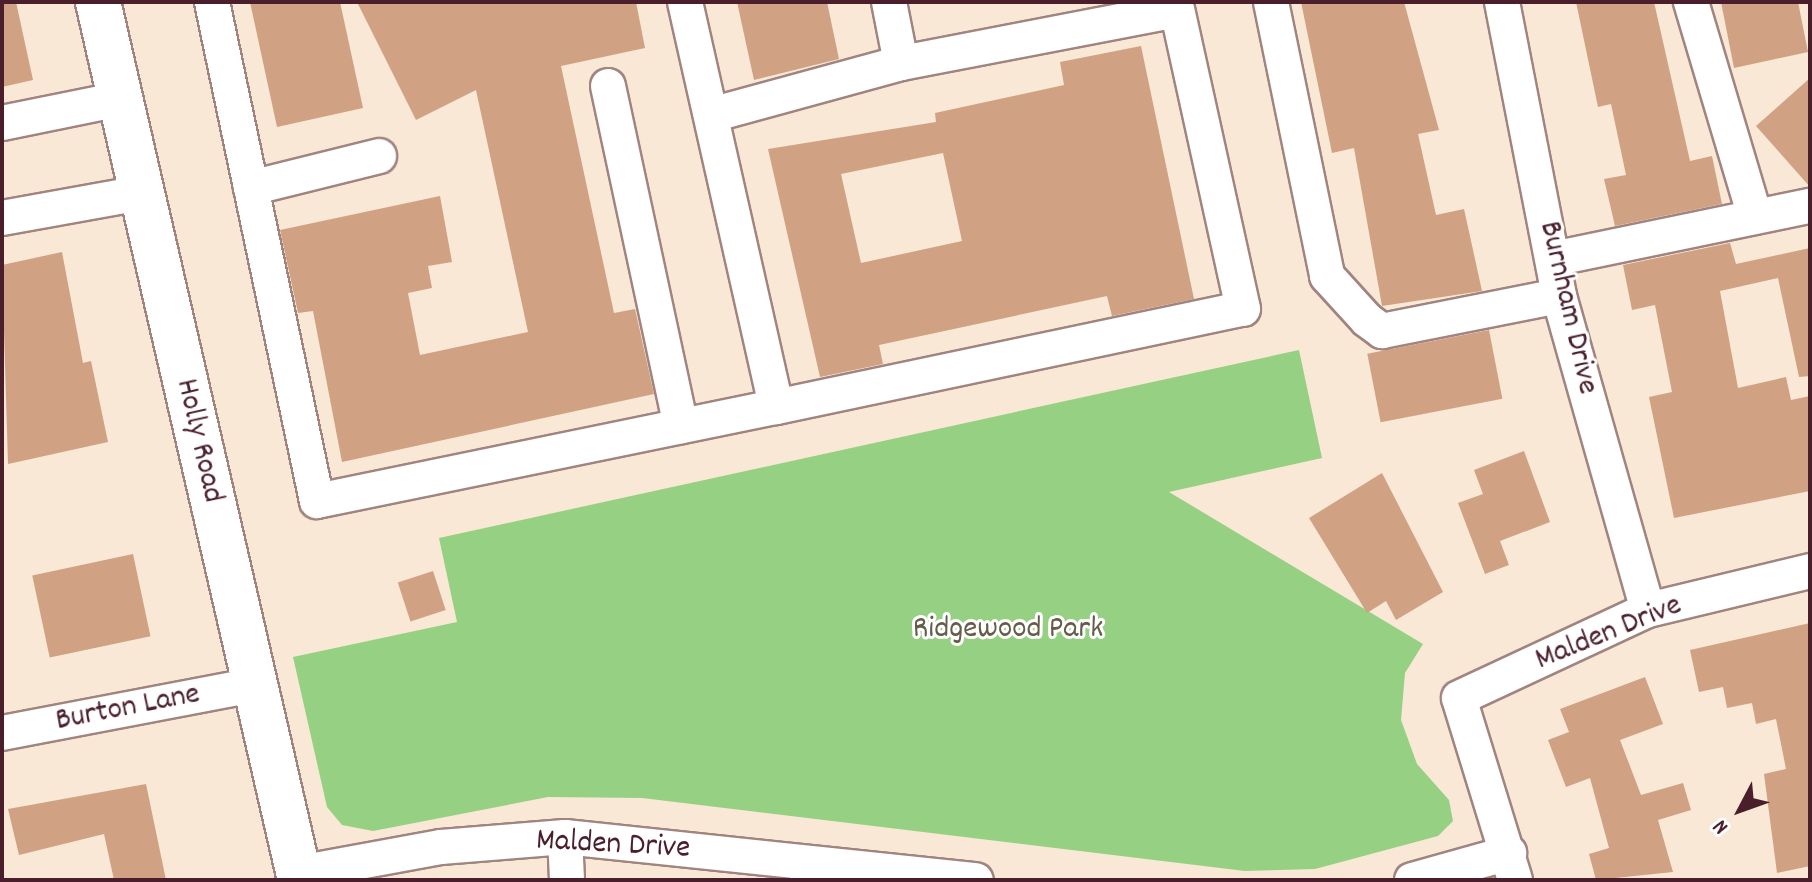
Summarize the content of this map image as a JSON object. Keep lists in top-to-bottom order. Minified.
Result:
{"streets":{"main road":["Holly Road"],"street":["Burnham Drive","Malden Drive","Burton Lane"]},"crossings":[["Burnham Drive","Malden Drive"],["Holly Road","Malden Drive"],["Holly Road","Burton Lane"]],"parks":["Ridgewood Park"],"north":"bottom left"}
